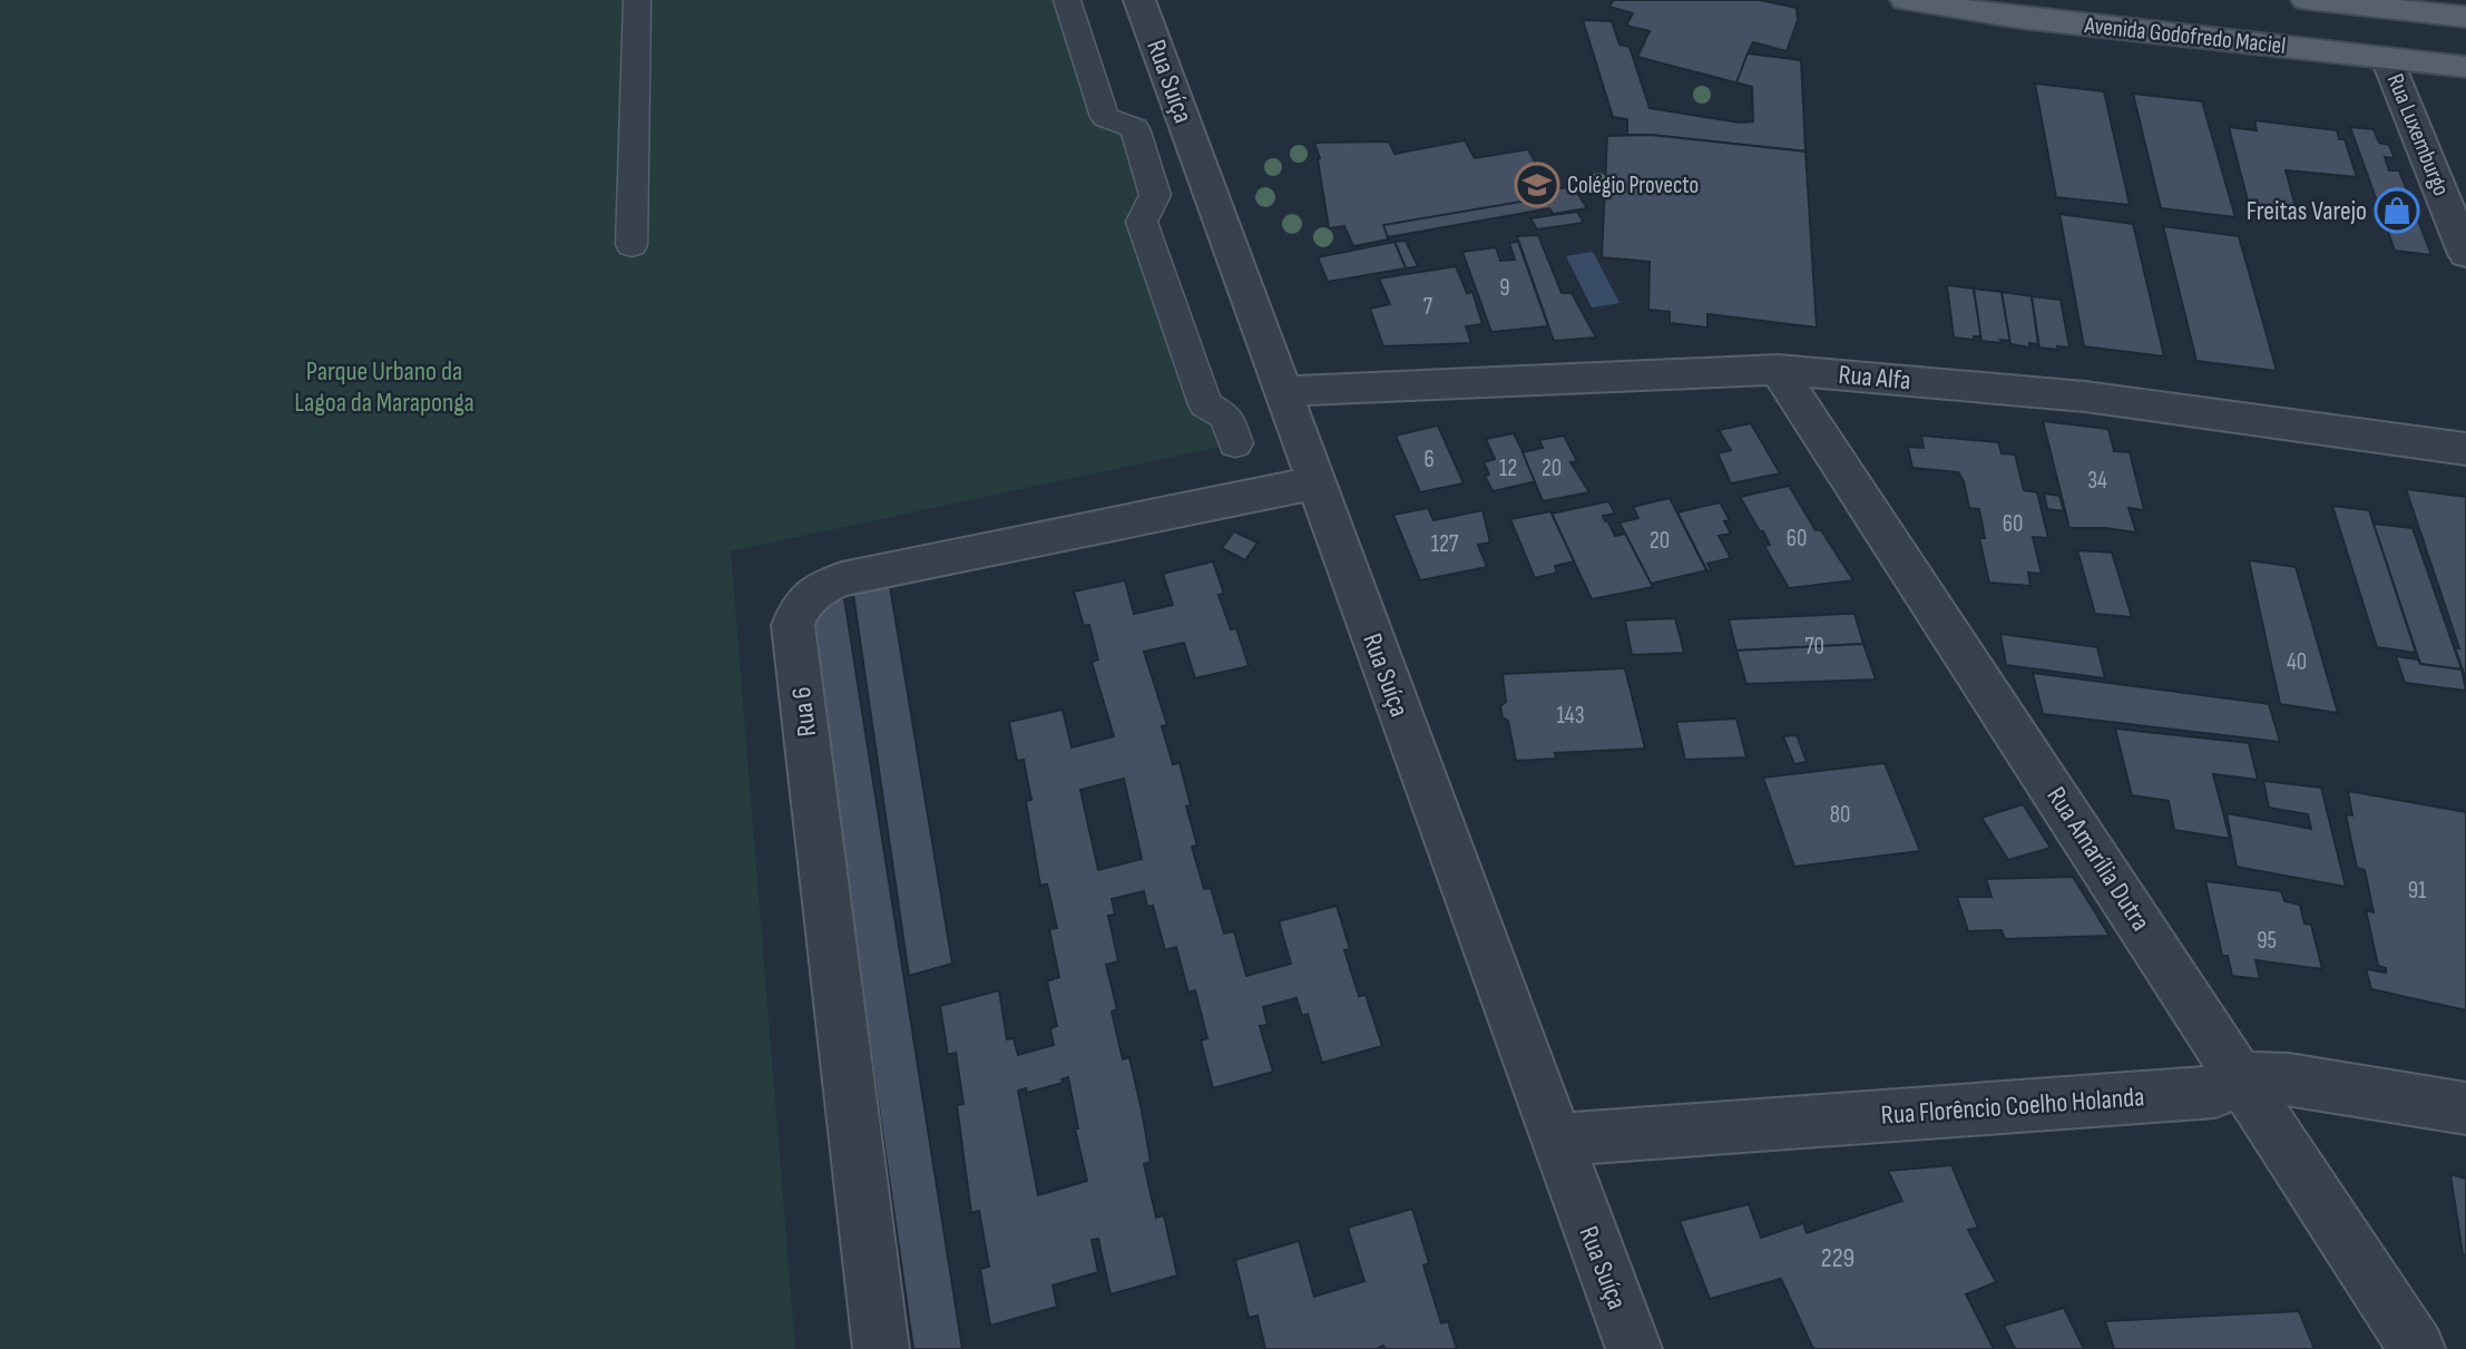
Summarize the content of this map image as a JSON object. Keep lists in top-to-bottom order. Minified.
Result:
{"streets":{"main road":["Avenida Godofredo Maciel"],"street":["Rua Suíça","Rua Luxemburgo","Rua Alfa","Rua 6","Rua Amarília Dutra","Rua Florêncio Coelho Holanda"]},"crossings":[["Avenida Godofredo Maciel","Rua Luxemburgo"],["Rua Suíça","Rua Alfa"],["Rua Suíça","Rua 6"],["Rua Suíça","Rua Florêncio Coelho Holanda"],["Rua Alfa","Rua Amarília Dutra"],["Rua Amarília Dutra","Rua Florêncio Coelho Holanda"]],"parks":["Parque Urbano da Lagoa da Maraponga"],"places":{"school or university":["Colégio Provecto"],"shop":["Freitas Varejo"]},"house_numbers":["9","7","6","12","20","34","60","60","20","127","70","40","143","80","91","95","229"]}
